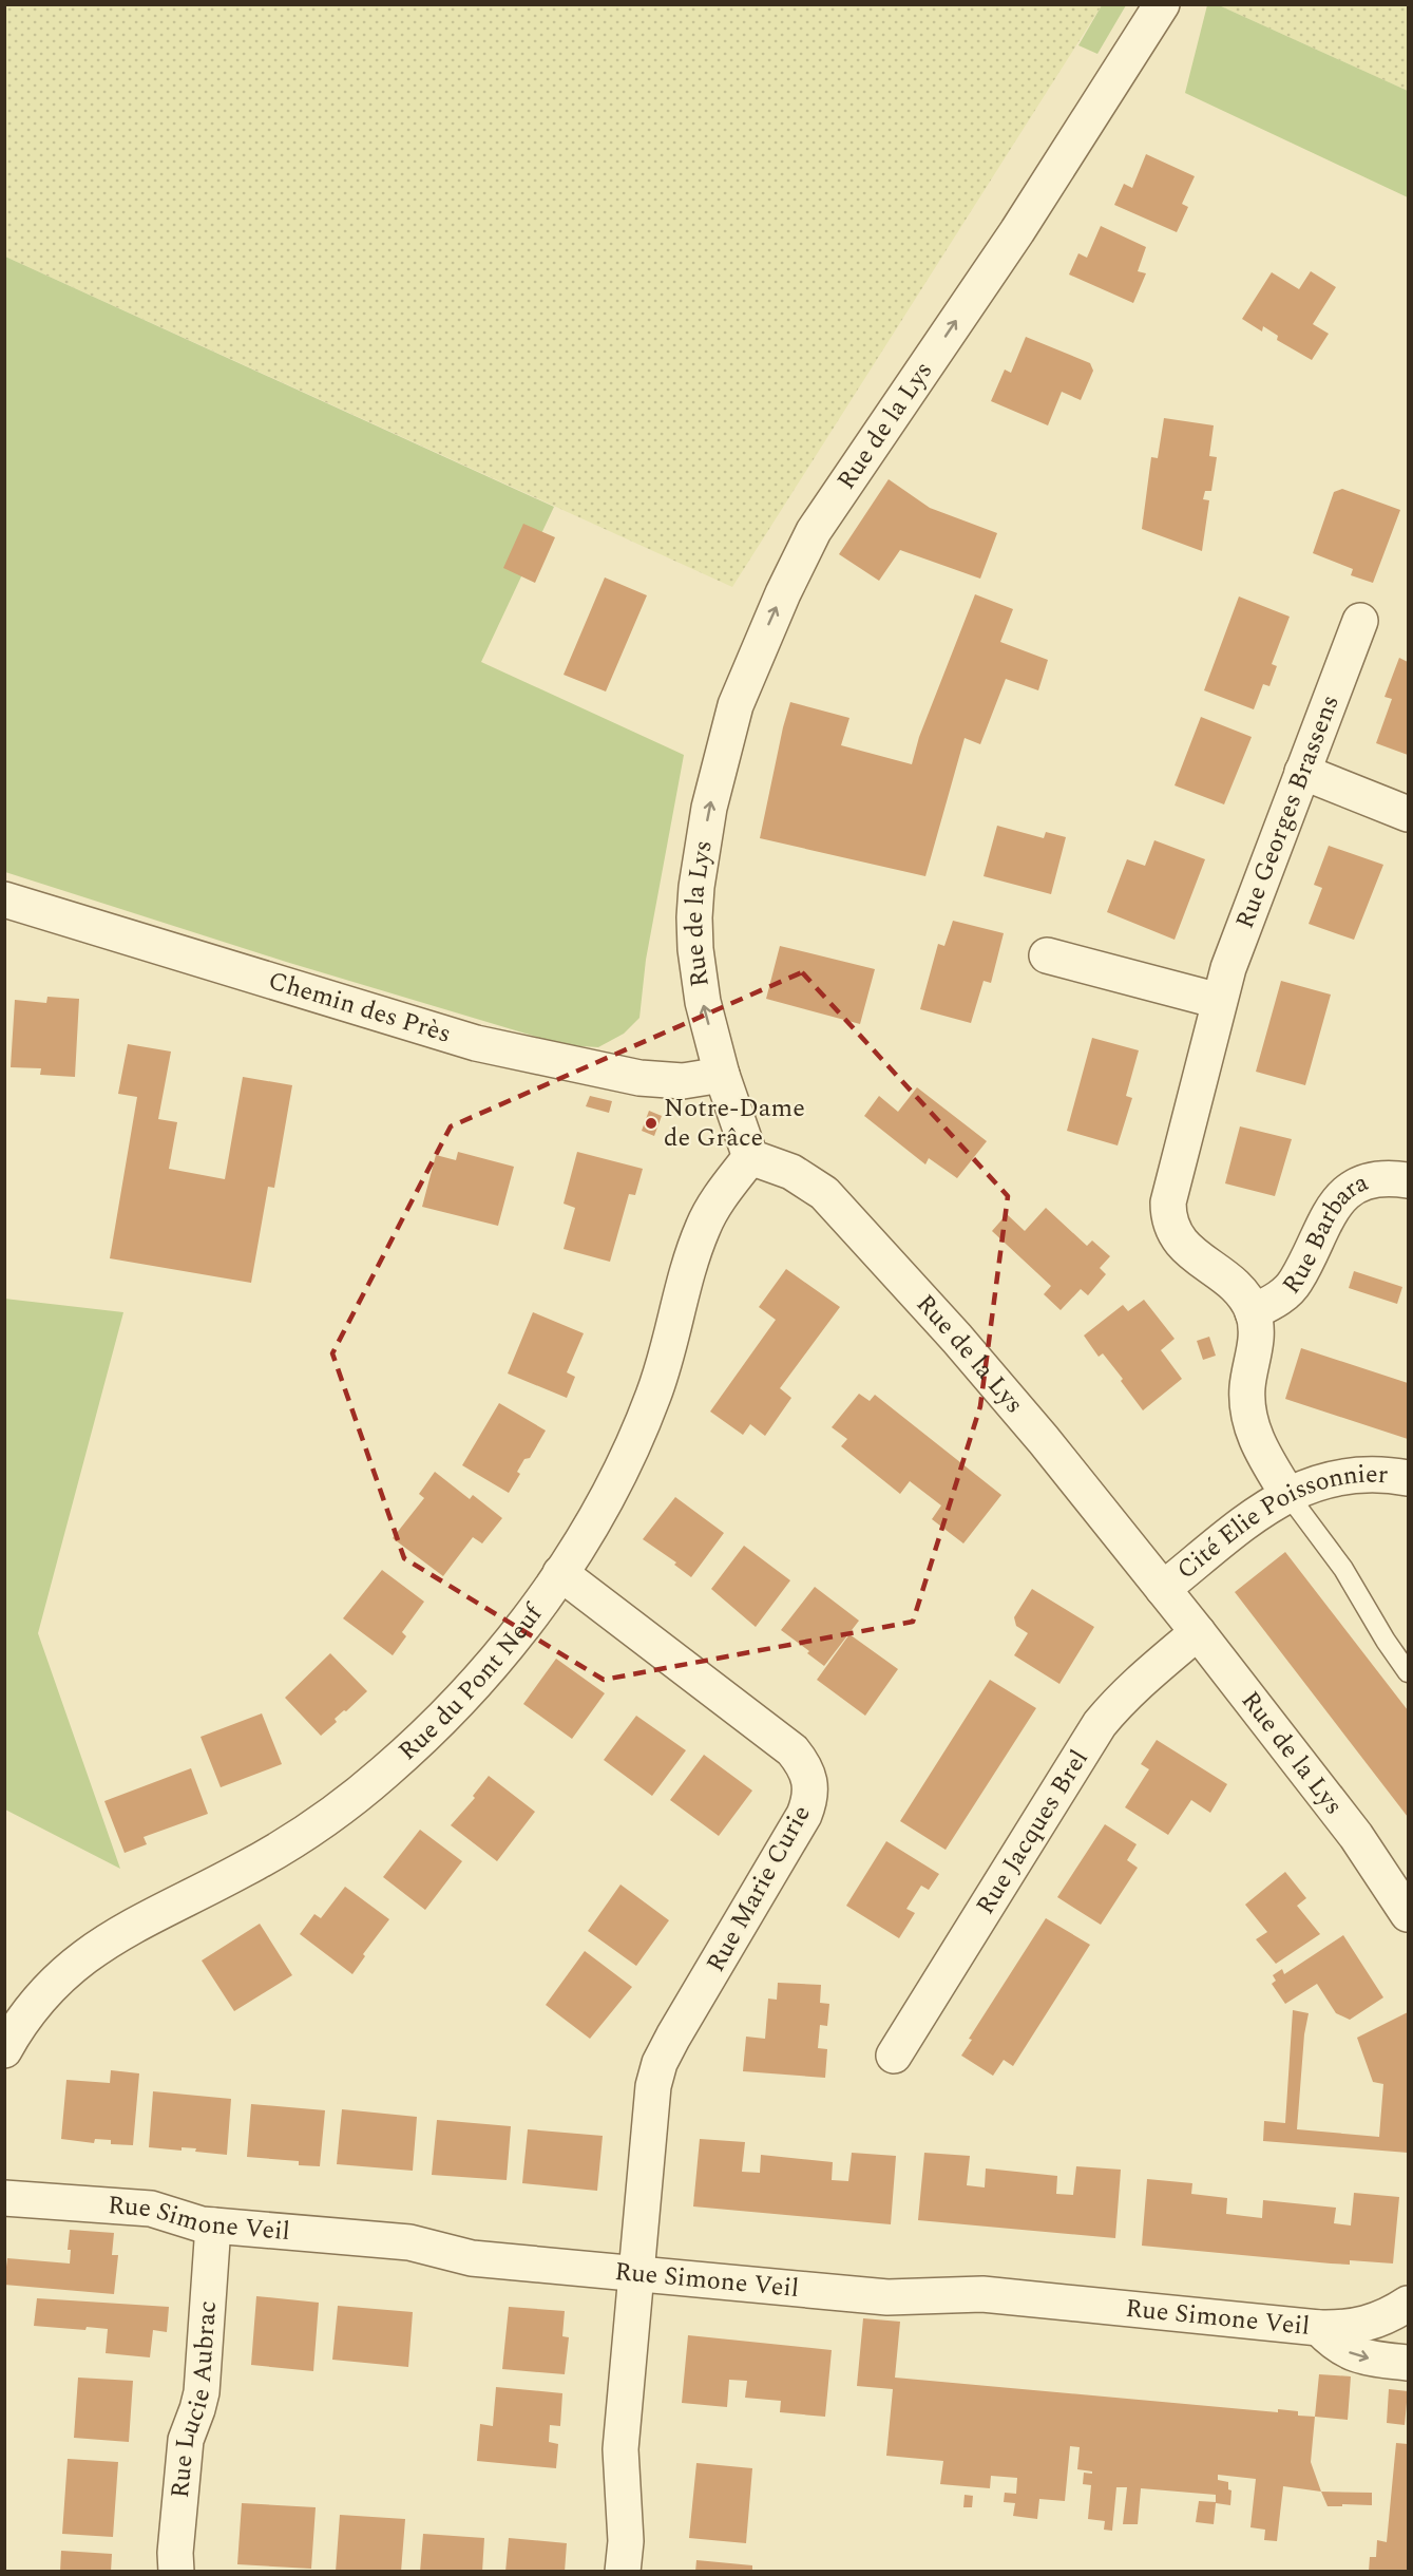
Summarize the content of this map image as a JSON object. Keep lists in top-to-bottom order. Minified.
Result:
{"streets":{"street":["Rue de la Lys","Rue Georges Brassens","Chemin des Près","Rue Barbara","Cité Elie Poissonnier","Rue du Pont Neuf","Rue Jacques Brel","Rue Marie Curie","Rue Simone Veil","Rue Lucie Aubrac"]},"crossings":[["Rue de la Lys","Chemin des Près"],["Rue de la Lys","Cité Elie Poissonnier"],["Rue de la Lys","Rue du Pont Neuf"],["Rue de la Lys","Rue Jacques Brel"],["Rue Georges Brassens","Rue Barbara"],["Rue Georges Brassens","Cité Elie Poissonnier"],["Rue du Pont Neuf","Rue Marie Curie"],["Rue Marie Curie","Rue Simone Veil"],["Rue Simone Veil","Rue Lucie Aubrac"]],"one_way":["Rue de la Lys"],"places":["Notre-Dame de Grâce"]}
